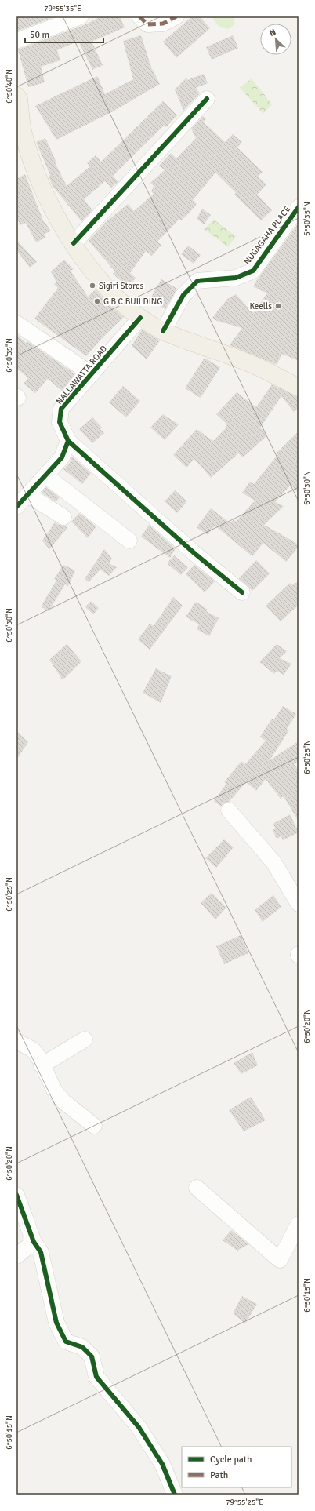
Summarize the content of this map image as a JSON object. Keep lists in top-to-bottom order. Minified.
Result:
{"streets":{"street":["NUGAGAHA PLACE","NALLAWATTA ROAD"]},"places":["Sigiri Stores","G B C BUILDING","Keells"],"legend":["Cycle path","Path"],"scale_bar":"50 m","north":"top left","coordinates":["79°55'35\"E","6°50'40\"N","6°50'35\"N","6°50'30\"N","6°50'25\"N","6°50'20\"N","6°50'15\"N","79°55'25\"E"]}
